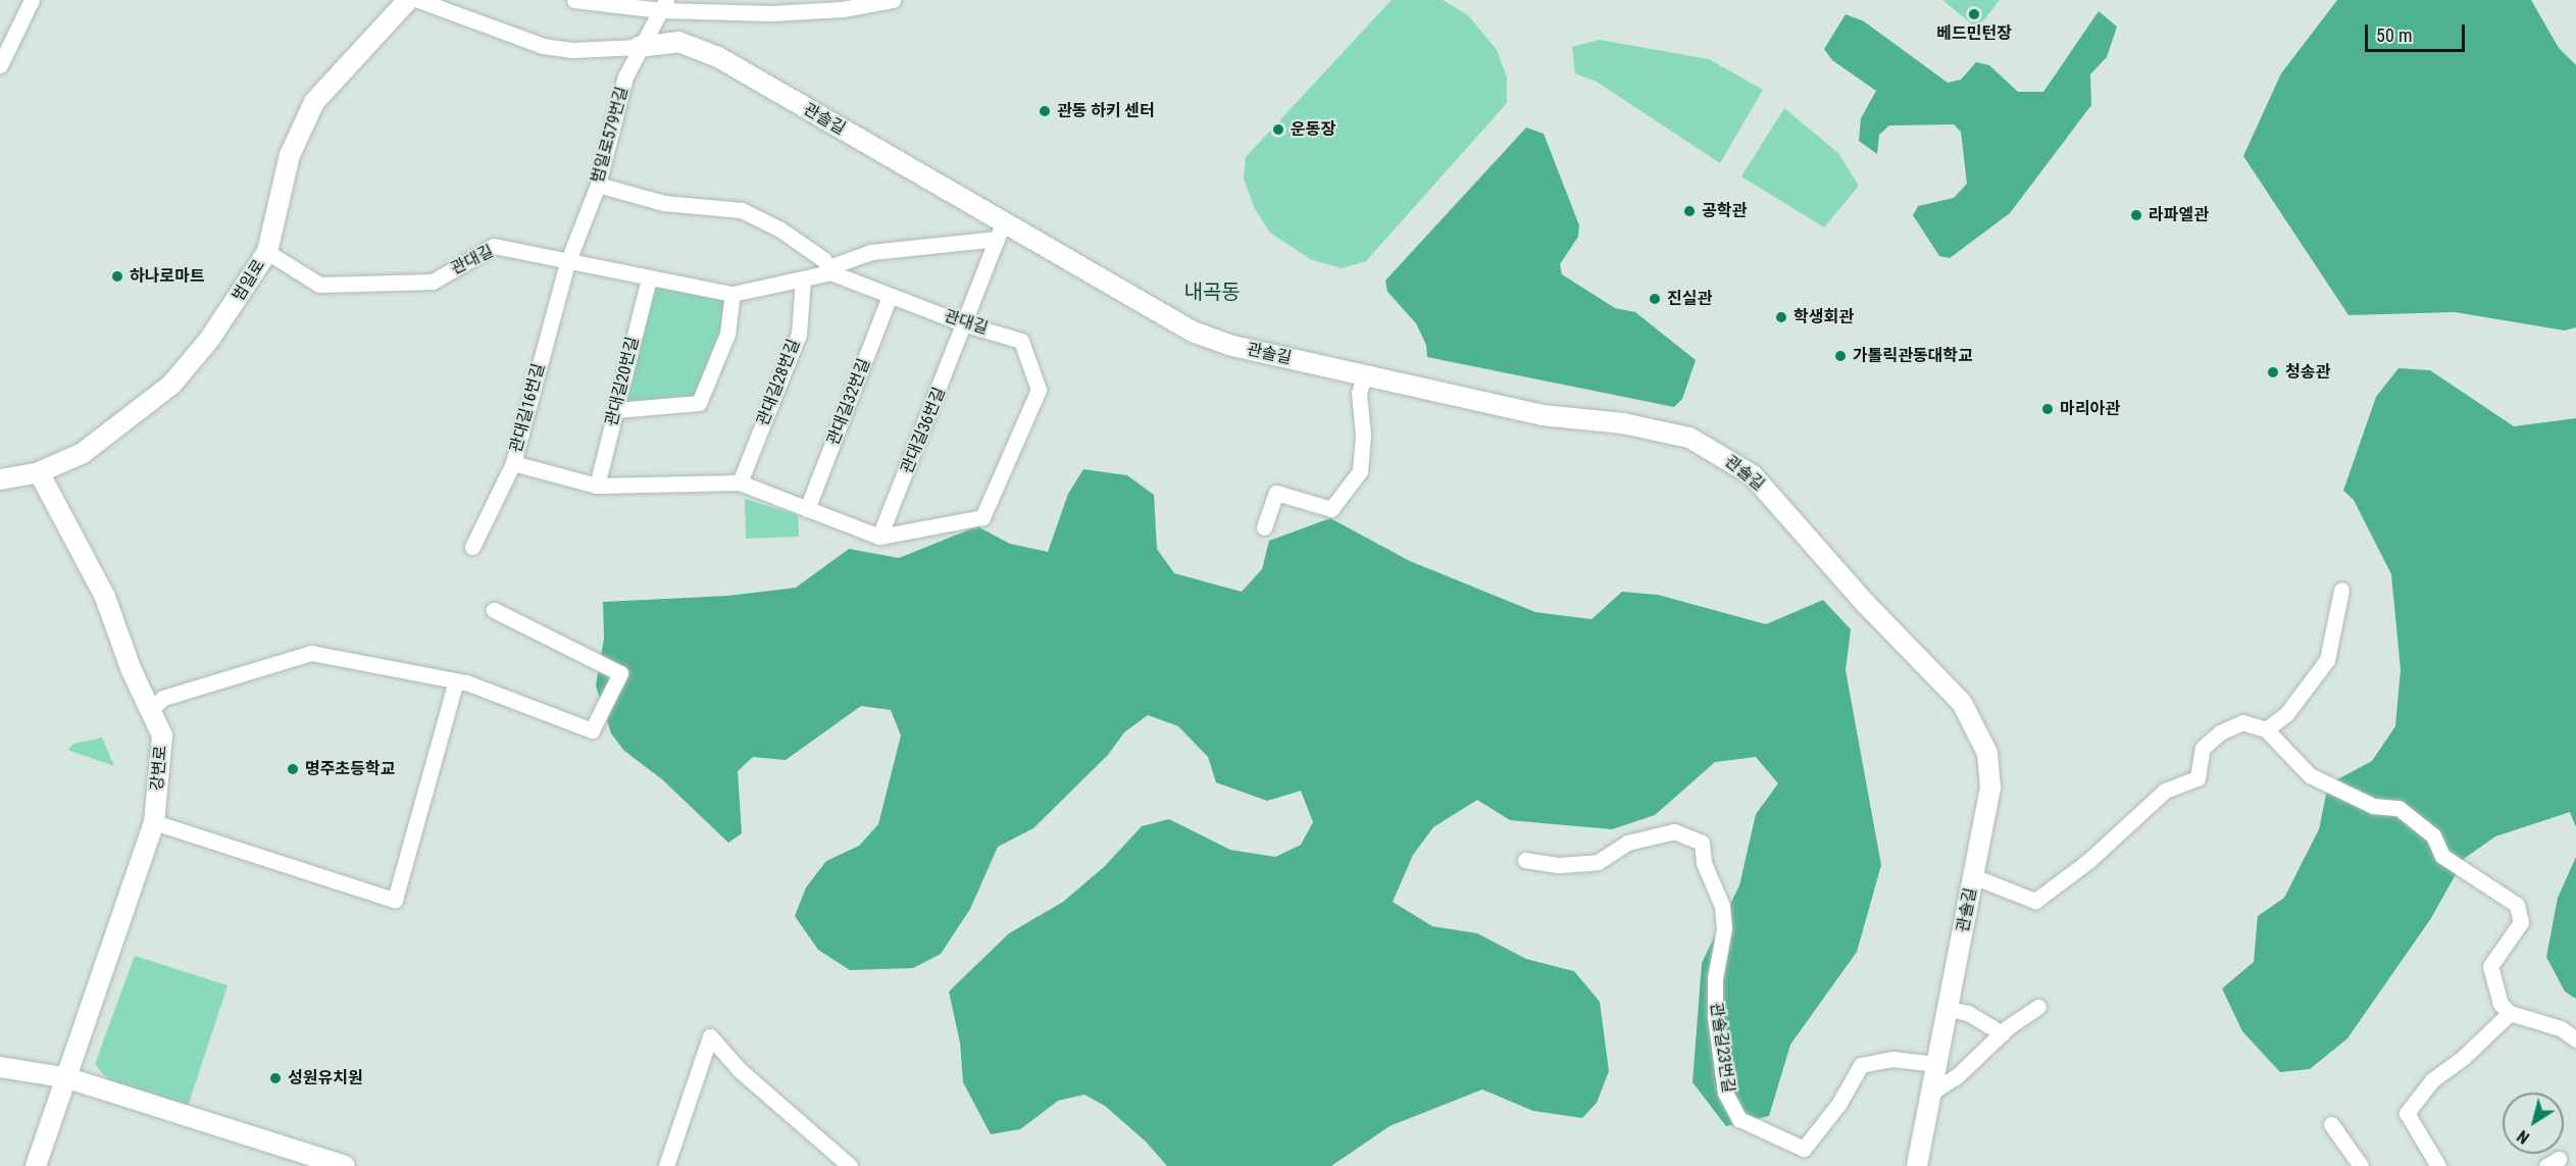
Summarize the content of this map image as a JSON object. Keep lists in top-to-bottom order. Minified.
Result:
{"streets":{"street":["관솔길","범일로579번길","관대길","범일로","관대길20번길","관대길28번길","관대길32번길","관대길16번길","관대길36번길","강변로","관솔길23번길"]},"crossings":[["관솔길","범일로579번길"],["관솔길","관솔길23번길"],["범일로579번길","관대길"],["범일로579번길","관대길16번길"],["관대길","범일로"],["관대길","관대길20번길"],["관대길","관대길28번길"],["관대길","관대길32번길"],["관대길","관대길16번길"],["관대길","관대길36번길"],["범일로","강변로"]],"districts":["내곡동"],"places":["베드민턴장","관동 하키 센터","운동장","공학관","라파엘관","하나로마트","진실관","학생회관","가톨릭관동대학교","청송관","마리아관","명주초등학교","성원유치원"],"scale_bar":"50 m","north":"bottom left"}
